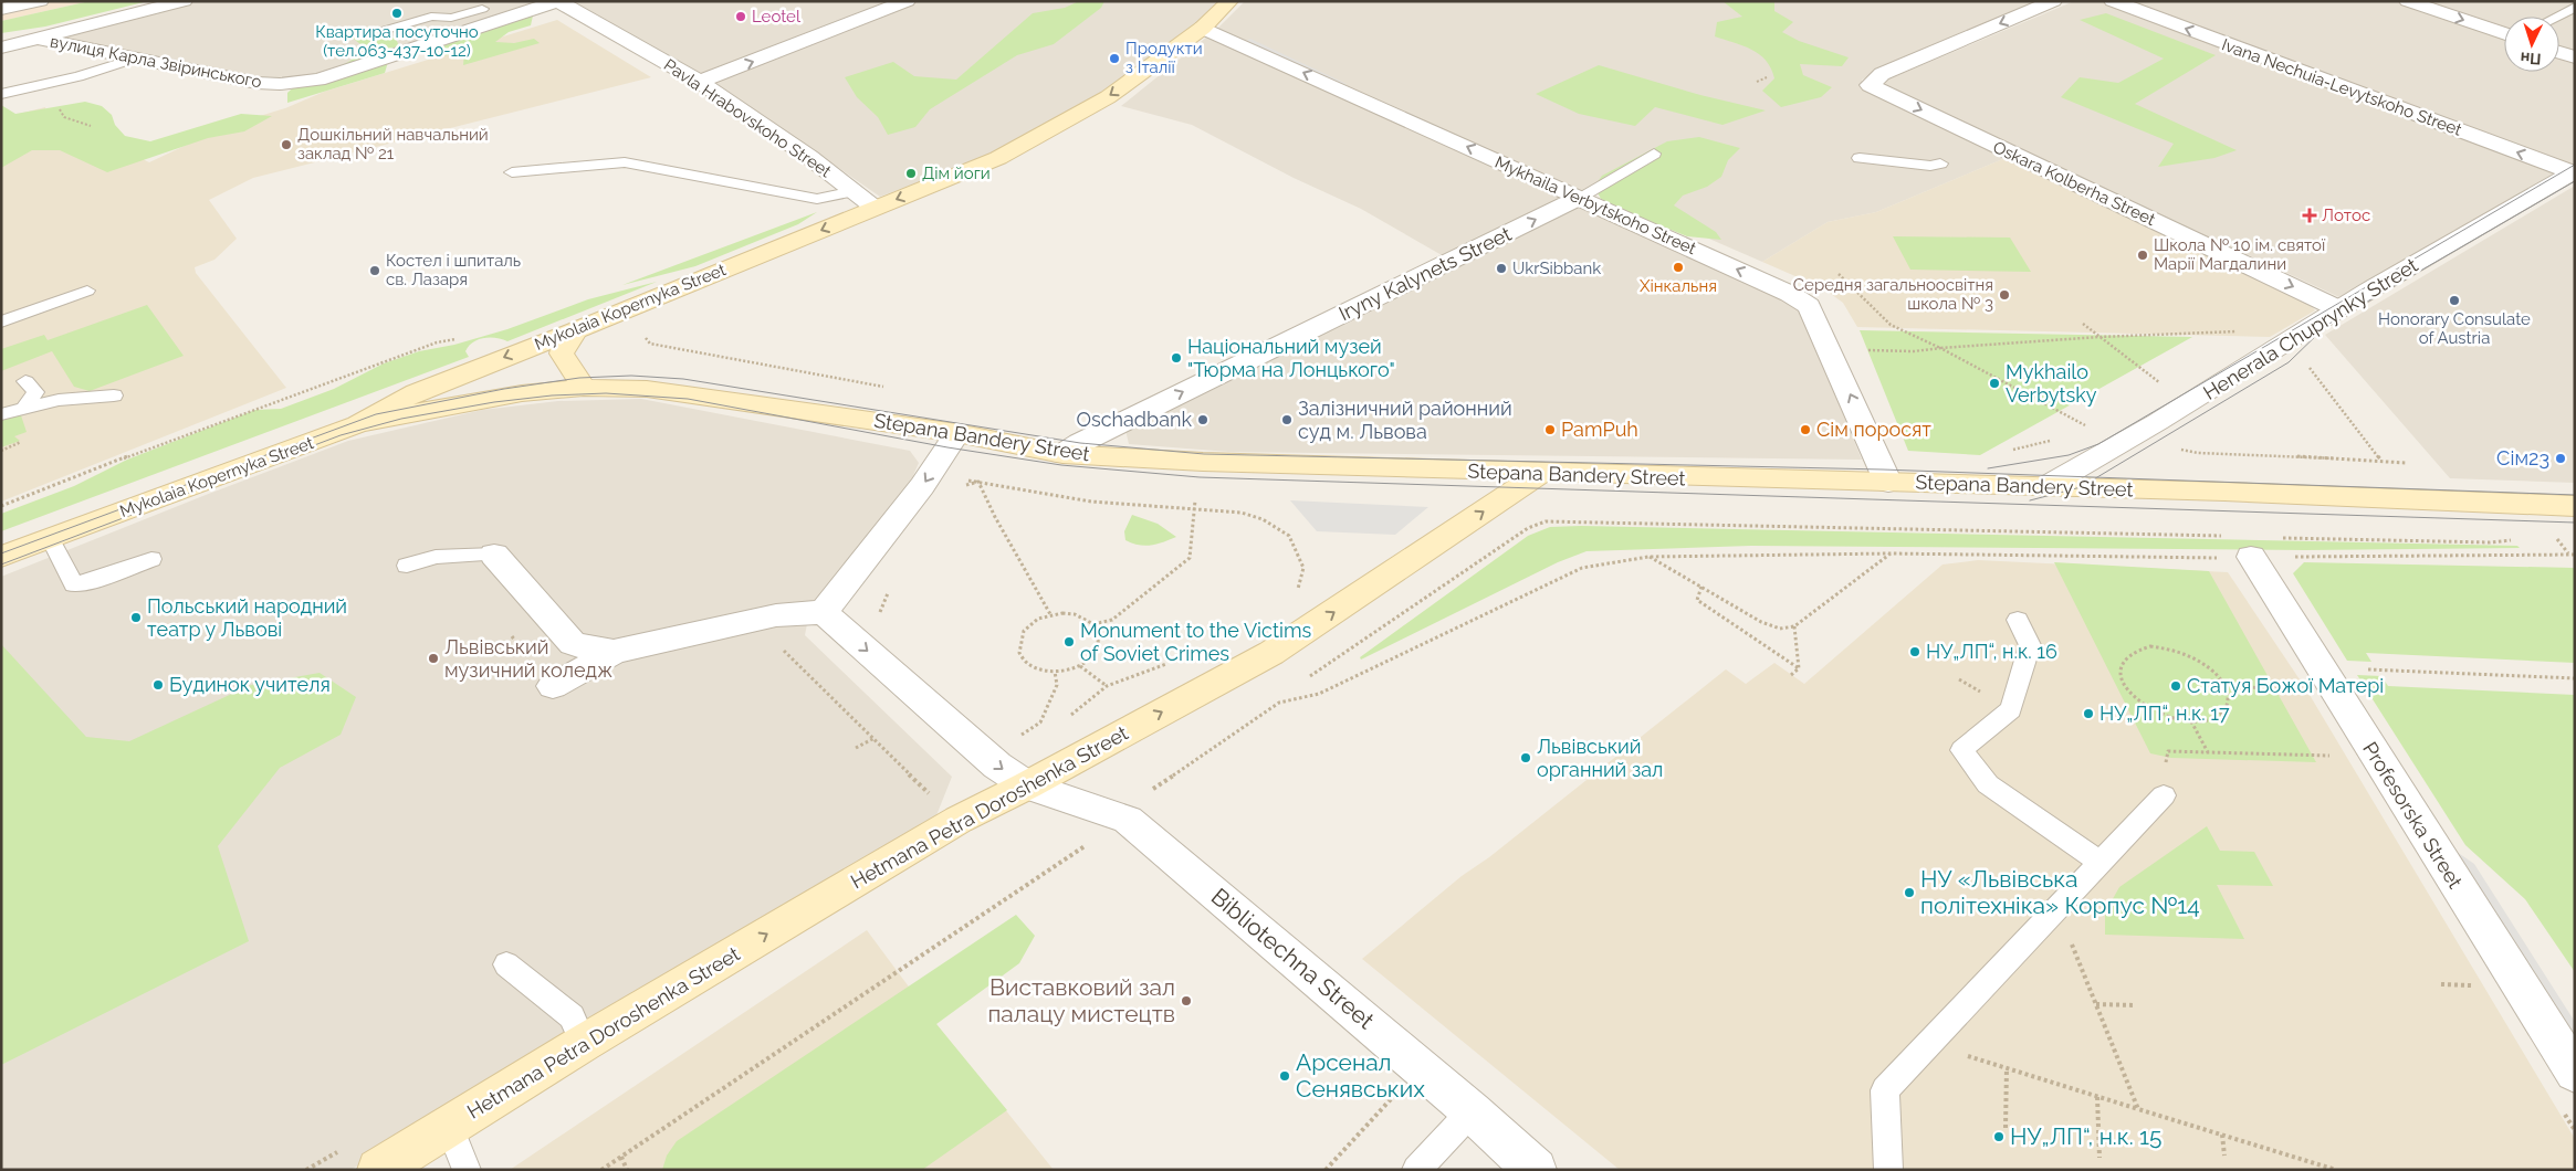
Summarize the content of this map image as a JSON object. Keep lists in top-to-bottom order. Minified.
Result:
{"streets":{"main road":["Mykolaia Kopernyka Street","Stepana Bandery Street","Hetmana Petra Doroshenka Street"],"street":["вулиця Карла Звіринського","Ivana Nechuia-Levytskoho Street","Pavla Hrabovskoho Street","Oskara Kolberha Street","Mykhaila Verbytskoho Street","Iryny Kalynets Street","Henerala Chuprynky Street","Profesorska Street","Bibliotechna Street"]},"crossings":[["вулиця Карла Звіринського","Pavla Hrabovskoho Street"],["Ivana Nechuia-Levytskoho Street","Henerala Chuprynky Street"],["Pavla Hrabovskoho Street","Mykolaia Kopernyka Street"],["Oskara Kolberha Street","Henerala Chuprynky Street"],["Mykhaila Verbytskoho Street","Iryny Kalynets Street"],["Mykhaila Verbytskoho Street","Mykolaia Kopernyka Street"],["Mykhaila Verbytskoho Street","Stepana Bandery Street"],["Iryny Kalynets Street","Stepana Bandery Street"],["Mykolaia Kopernyka Street","Stepana Bandery Street"],["Henerala Chuprynky Street","Stepana Bandery Street"],["Stepana Bandery Street","Hetmana Petra Doroshenka Street"],["Hetmana Petra Doroshenka Street","Bibliotechna Street"]],"one_way":["Ivana Nechuia-Levytskoho Street","Mykhaila Verbytskoho Street","Iryny Kalynets Street","Mykolaia Kopernyka Street","Hetmana Petra Doroshenka Street"],"places":{"other":["Квартира посуточно (тел.063-437-10-12)","Leotel","Продукти з Італії","Дошкільний навчальний заклад № 21","Дім йоги","Школа № 10 ім. святої Марії Магдалини","Хінкальня","UkrSibbank","Костел і шпиталь св. Лазаря","Середня загальноосвітня школа № 3","Honorary Consulate of Austria","Національний музей \"Тюрма на Лонцького\"","Mykhailo Verbytsky","Oschadbank","Залізничний районний суд м. Львова","PamPuh","Сім поросят","Сім23","Польський народний театр у Львові","Monument to the Victims of Soviet Crimes","НУ„ЛП“, н.к. 16","Львівський музичний коледж","Будинок учителя","Статуя Божої Матері","НУ„ЛП“, н.к. 17","Львівський органний зал","НУ «Львівська політехніка» Корпус №14","Виставковий зал палацу мистецтв","Арсенал Сенявських","НУ„ЛП“, н.к. 15"],"health":["Лотос"]},"north":"bottom"}
